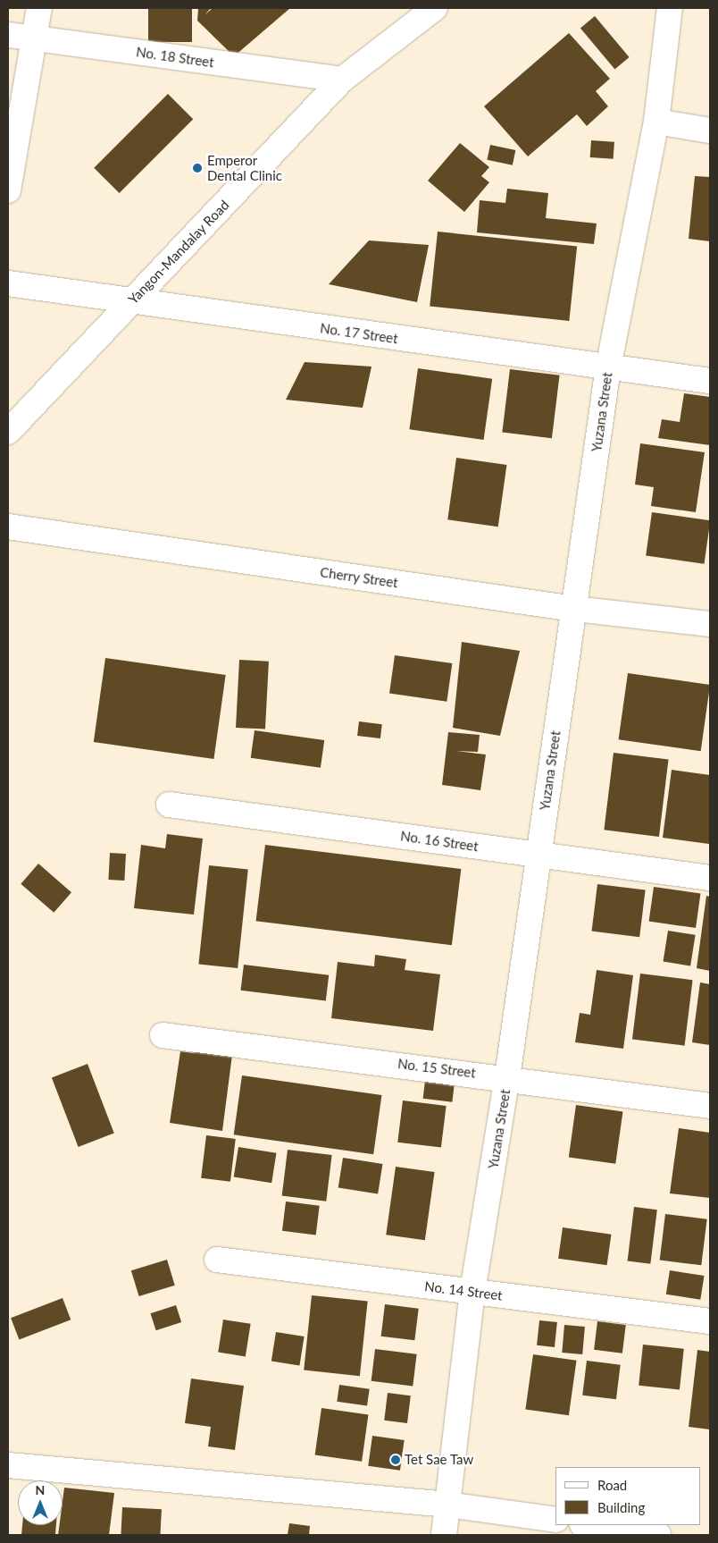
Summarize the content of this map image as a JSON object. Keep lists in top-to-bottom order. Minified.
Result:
{"streets":{"street":["No. 18 Street","Yangon-Mandalay Road","No. 17 Street","Yuzana Street","Cherry Street","No. 16 Street","No. 15 Street","No. 14 Street"]},"crossings":[["No. 18 Street","Yangon-Mandalay Road"],["Yangon-Mandalay Road","No. 17 Street"],["No. 17 Street","Yuzana Street"],["Yuzana Street","Cherry Street"],["Yuzana Street","No. 16 Street"],["Yuzana Street","No. 15 Street"],["Yuzana Street","No. 14 Street"]],"places":["Emperor Dental Clinic","Tet Sae Taw"],"legend":["Road","Building"],"north":"top"}
